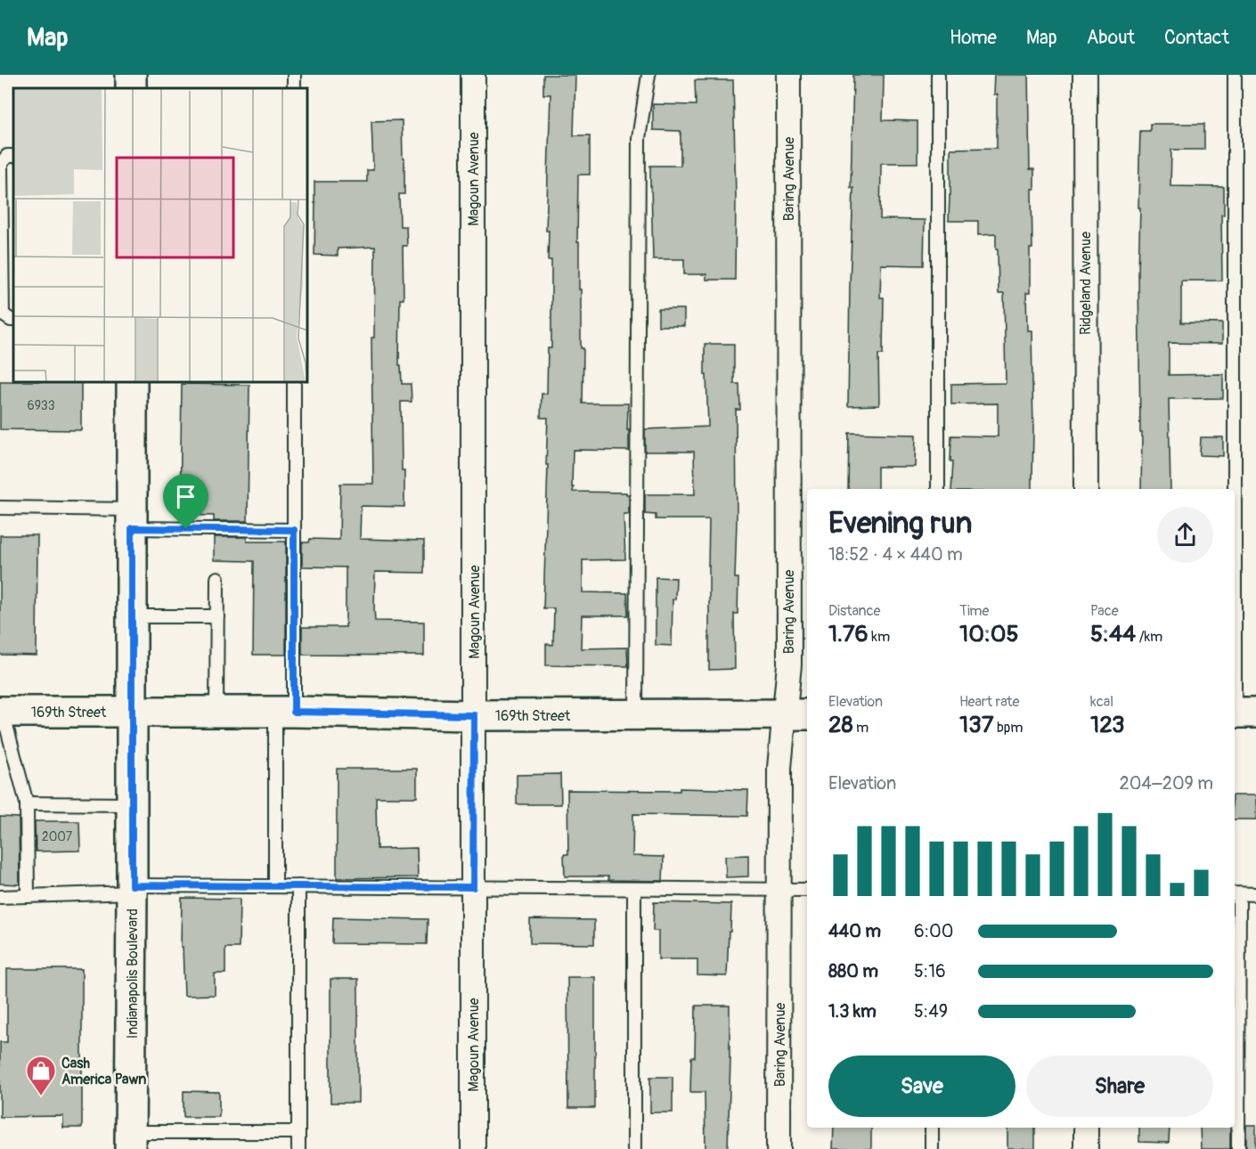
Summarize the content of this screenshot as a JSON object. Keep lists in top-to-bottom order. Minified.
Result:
{"streets":{"street":["Magoun Avenue","Baring Avenue","Ridgeland Avenue","169th Street","Indianapolis Boulevard"]},"crossings":[["Magoun Avenue","169th Street"],["Baring Avenue","169th Street"],["169th Street","Indianapolis Boulevard"]],"places":{"shop":["Cash America Pawn"]},"house_numbers":["6933","2007"],"page":{"header":"Map","nav":["Home","Map","About","Contact"],"heading":["Evening run","18:52 · 4 × 440 m"],"stats":[["Distance","1.76 km"],["Time","10:05"],["Pace","5:44 /km"],["Elevation","28 m"],["Heart rate","137 bpm"],["kcal","123"]],"chart":["Elevation","204–209 m"],"list":[{"name":"440 m","note":"6:00"},{"name":"880 m","note":"5:16"},{"name":"1.3 km","note":"5:49"}],"buttons":["Save","Share"]}}
